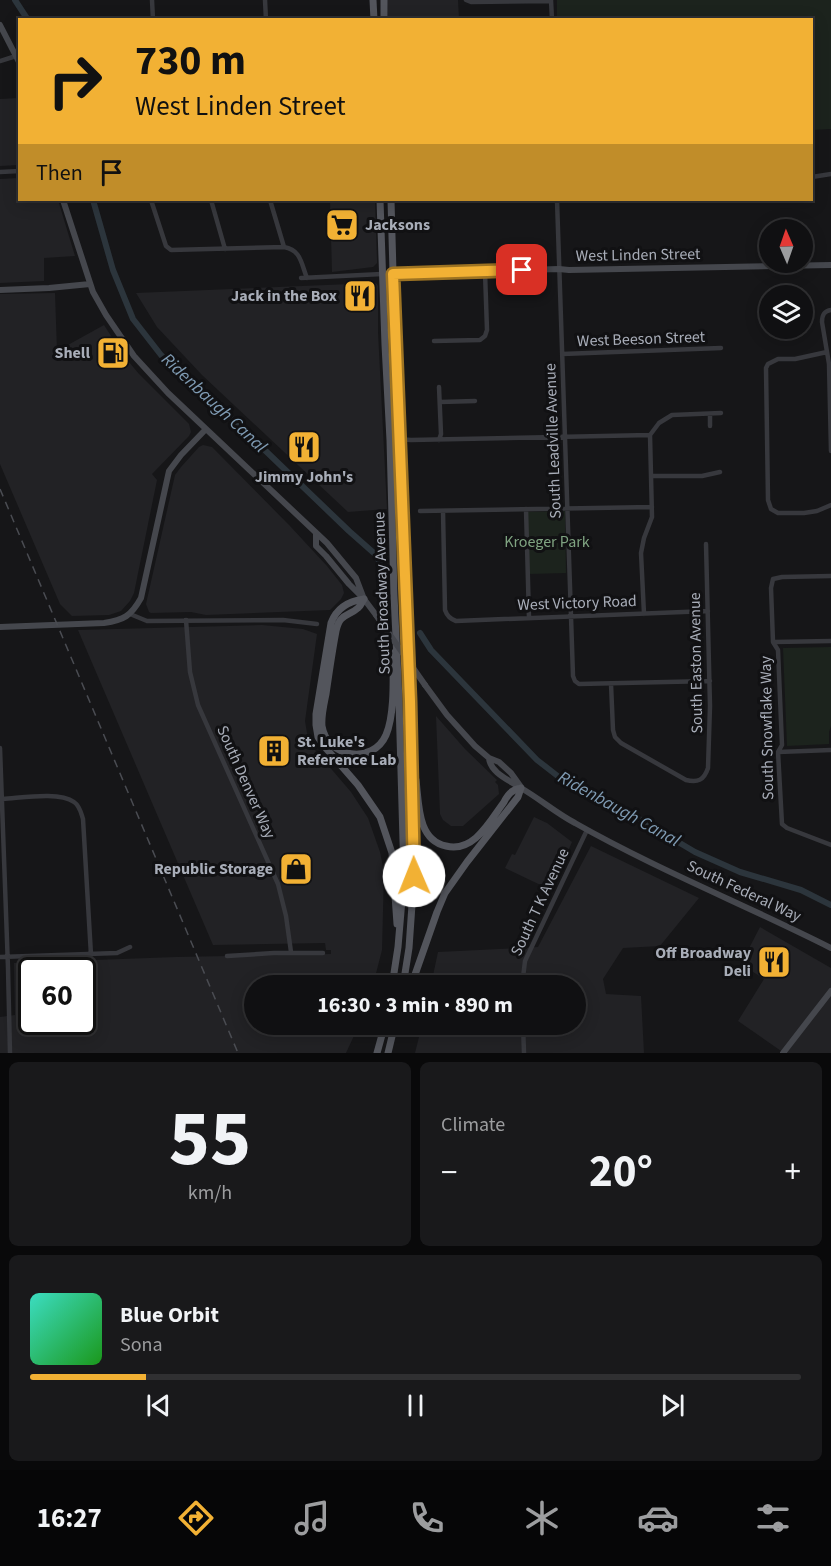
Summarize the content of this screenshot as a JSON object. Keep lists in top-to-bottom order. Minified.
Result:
{"streets":{"main road":["West Linden Street","South Broadway Avenue","South Federal Way"],"street":["West Beeson Street","South Leadville Avenue","West Victory Road","South Easton Avenue","South Snowflake Way","South Denver Way","South T K Avenue"]},"crossings":[["West Linden Street","South Leadville Avenue"],["West Linden Street","South Broadway Avenue"],["West Beeson Street","South Leadville Avenue"],["South Leadville Avenue","West Victory Road"],["South Leadville Avenue","South Easton Avenue"],["West Victory Road","South Easton Avenue"],["South Federal Way","South T K Avenue"]],"water":["Ridenbaugh Canal"],"parks":["Kroeger Park"],"places":{"supermarket":["Jacksons"],"restaurant":["Jack in the Box","Jimmy John's","Off Broadway Deli"],"fuel station":["Shell"],"building":["St. Luke's Reference Lab"],"shop":["Republic Storage"]},"north":"top","page":{"turn":["730 m","West Linden Street"],"then":"Then","limit":"60","trip":"16:30 · 3 min · 890 m","tile":[["55","km/h"],"Climate"],"heat":["−","20°","+"],"song":["Blue Orbit","Sona"],"tabs":"16:27"}}
